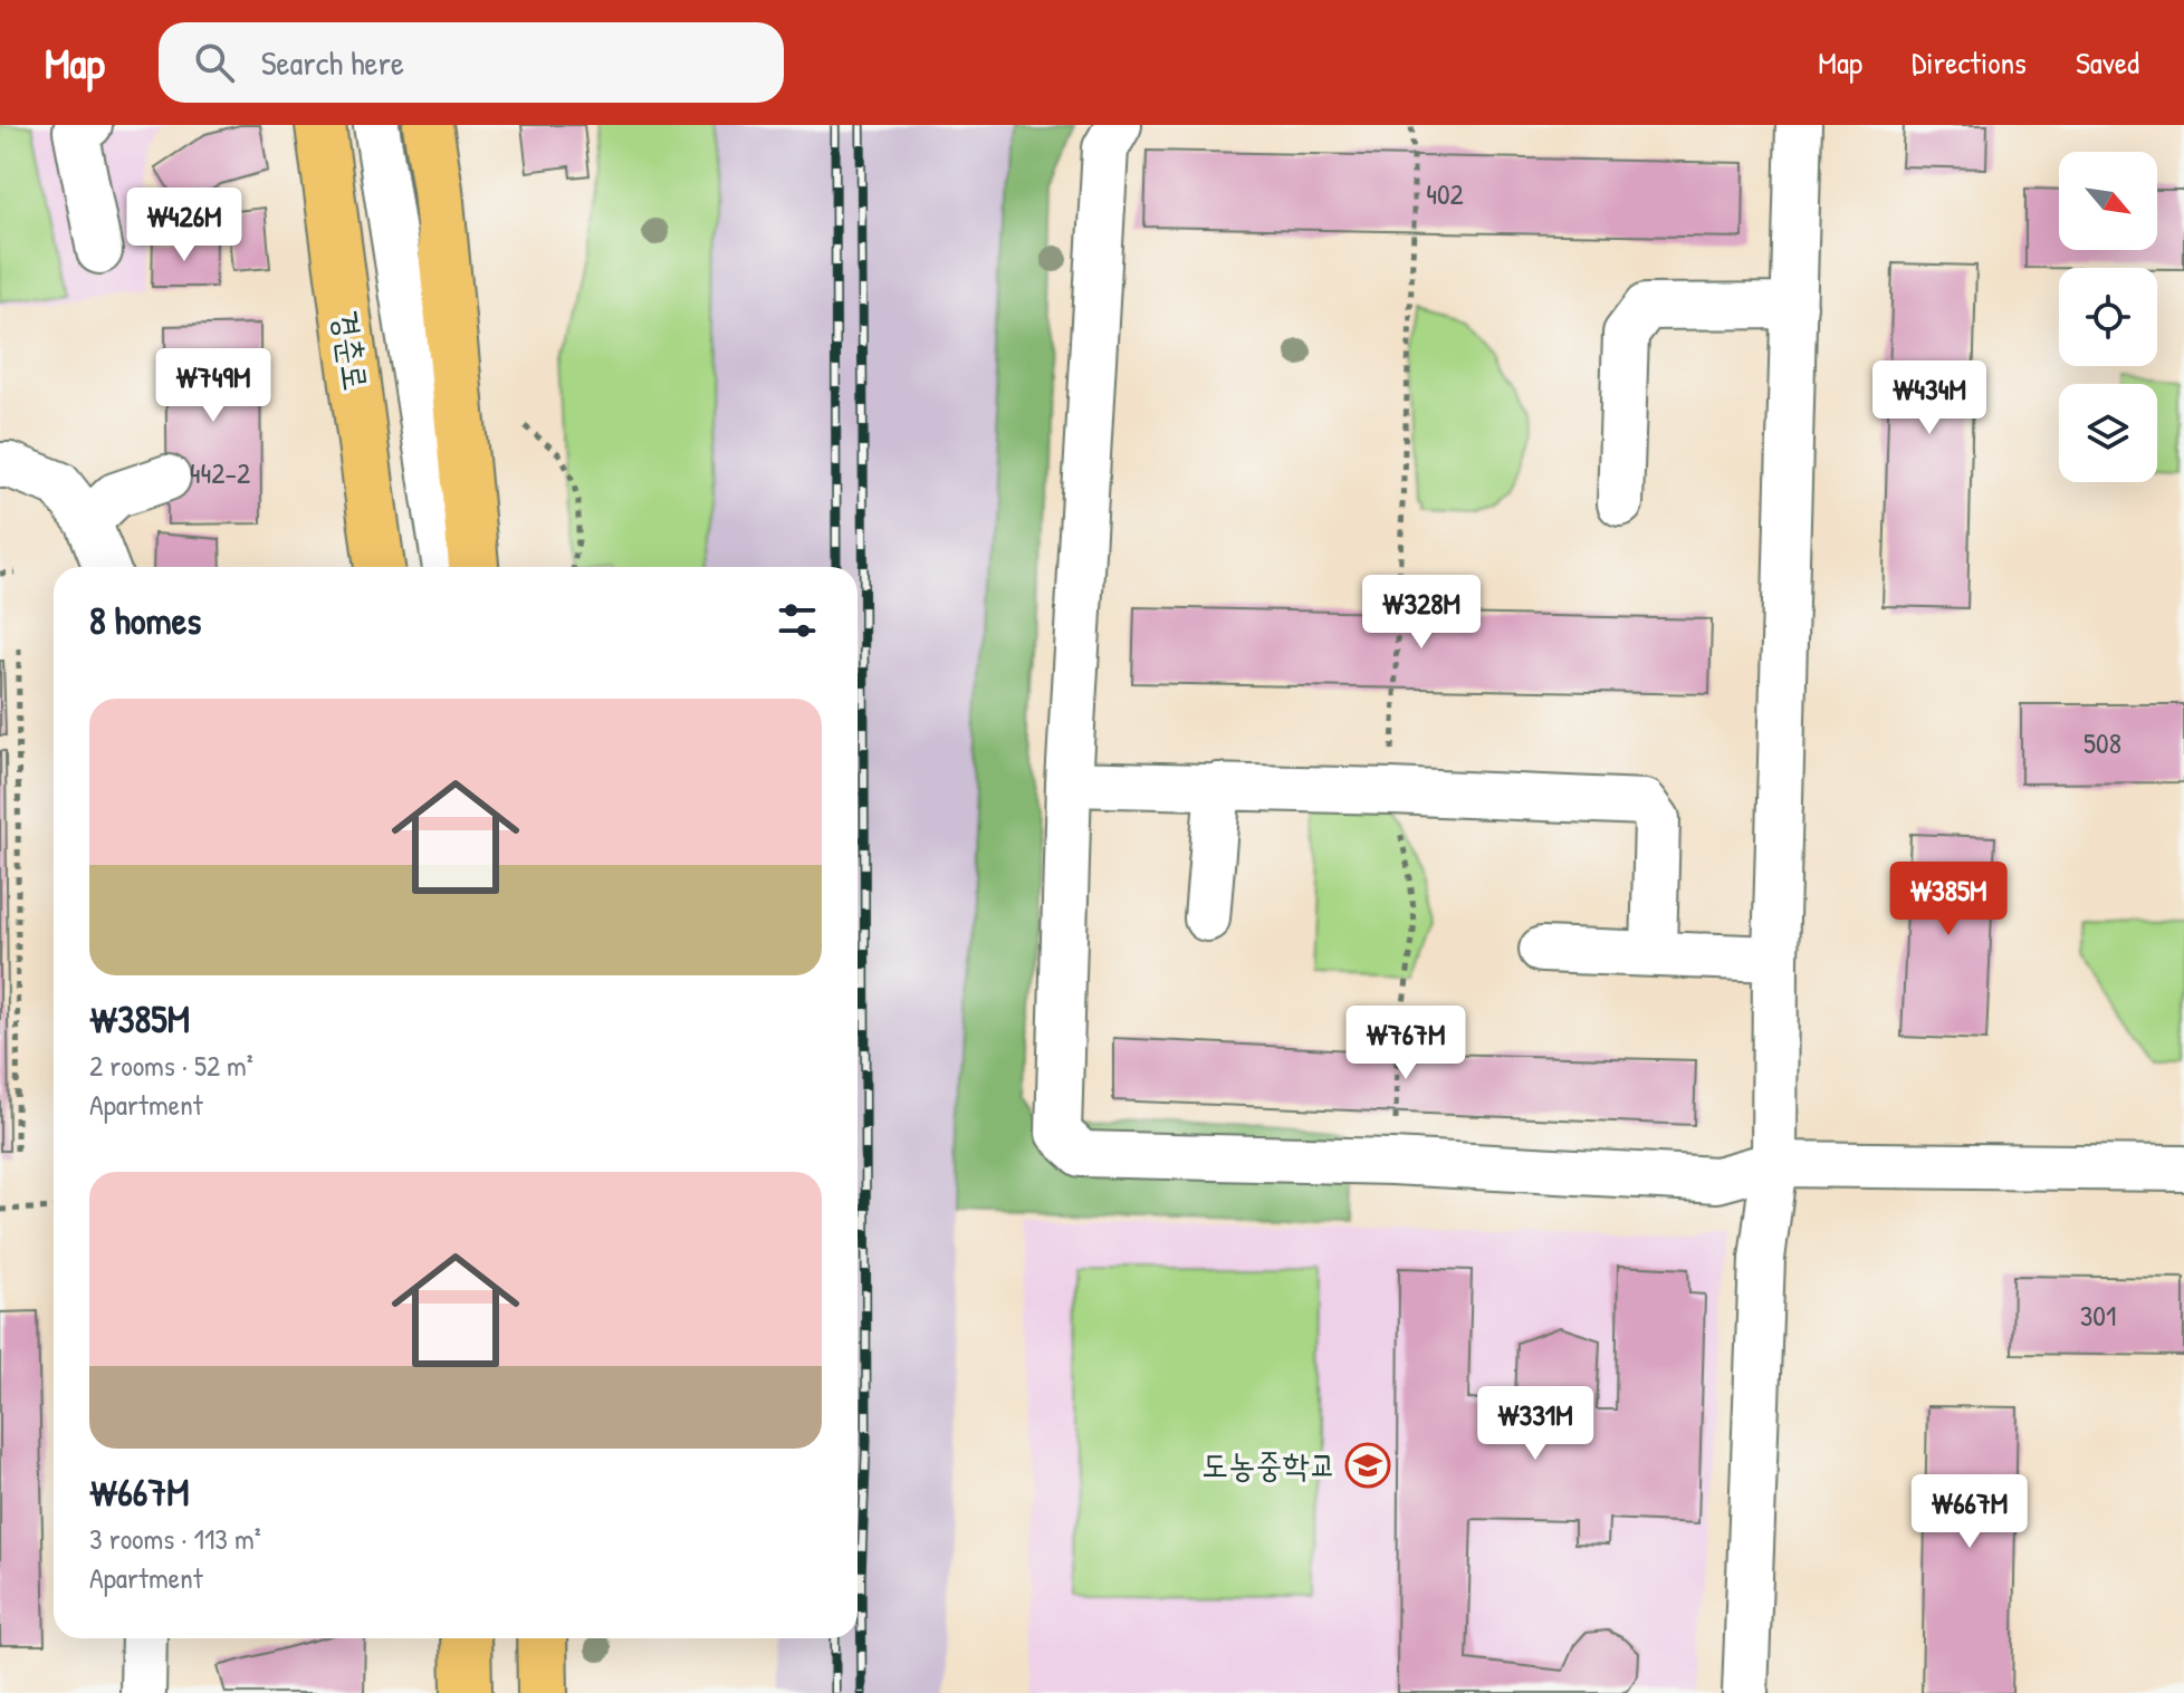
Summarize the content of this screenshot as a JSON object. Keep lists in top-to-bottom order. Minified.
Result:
{"streets":{"main road":["경춘로"]},"places":{"school or university":["도농중학교"]},"house_numbers":["402","442-2","508","301"],"north":"bottom right","page":{"header":"Map","search":"Search here","nav":["Map","Directions","Saved"],"price":["₩426M","₩749M","₩434M","₩328M","₩385M","₩767M","₩331M","₩667M"],"heading":"8 homes","list":[{"name":"₩385M","note":"2 rooms · 52 m² · Apartment"},{"name":"₩667M","note":"3 rooms · 113 m² · Apartment"}]}}
